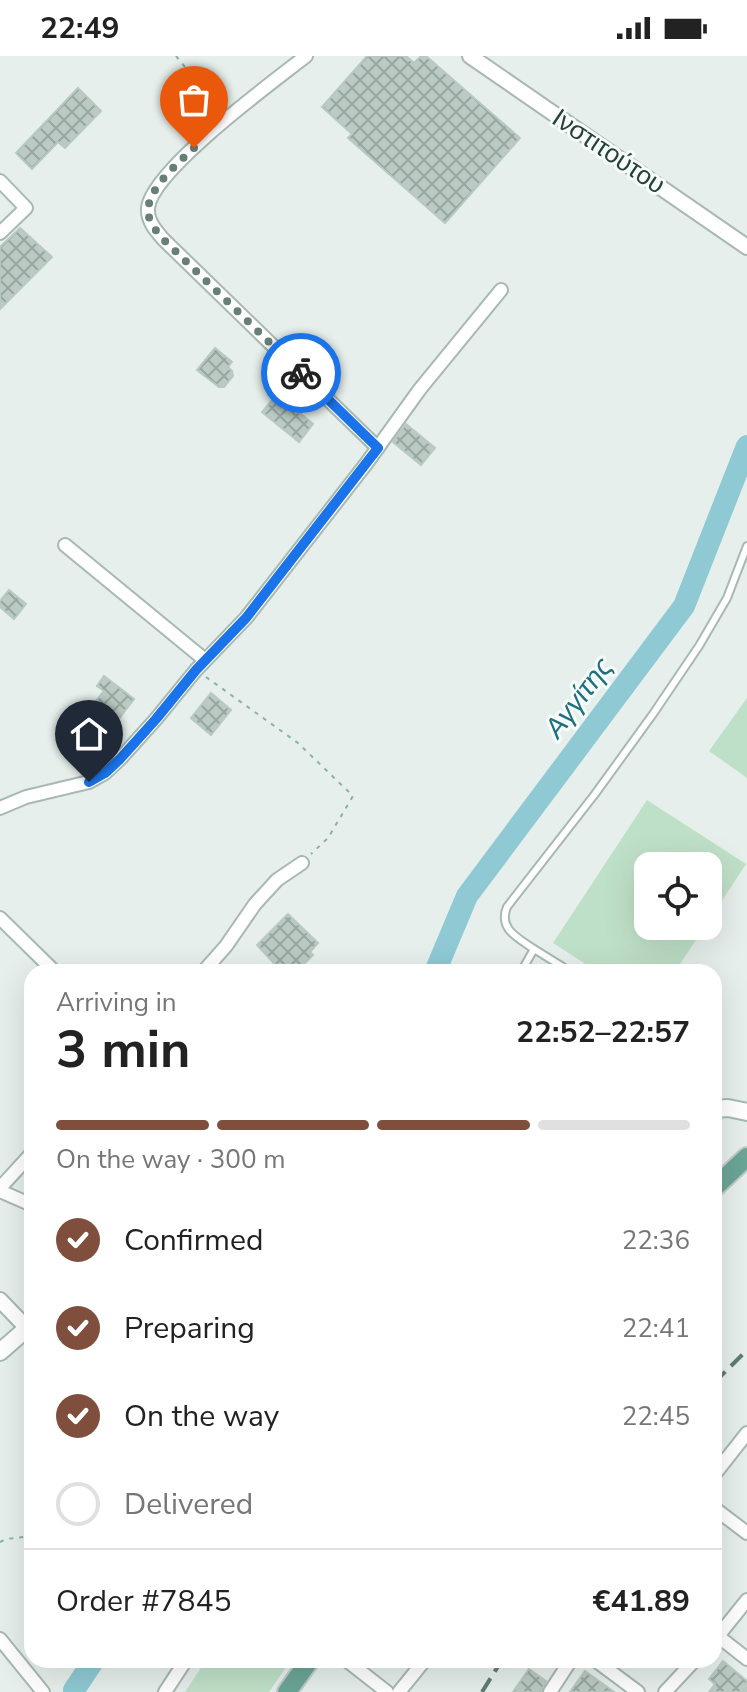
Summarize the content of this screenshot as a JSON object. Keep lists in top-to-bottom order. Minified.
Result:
{"streets":{"street":["Ινστιτούτου"]},"water":["Αγγίτης"],"page":{"status":"22:49","heading":["3 min","Arriving in","22:52–22:57"],"panel":["Order #7845","€41.89"],"bar":"On the way · 300 m","list":[["Confirmed","22:36"],["Preparing","22:41"],["On the way","22:45"],"Delivered"]}}
